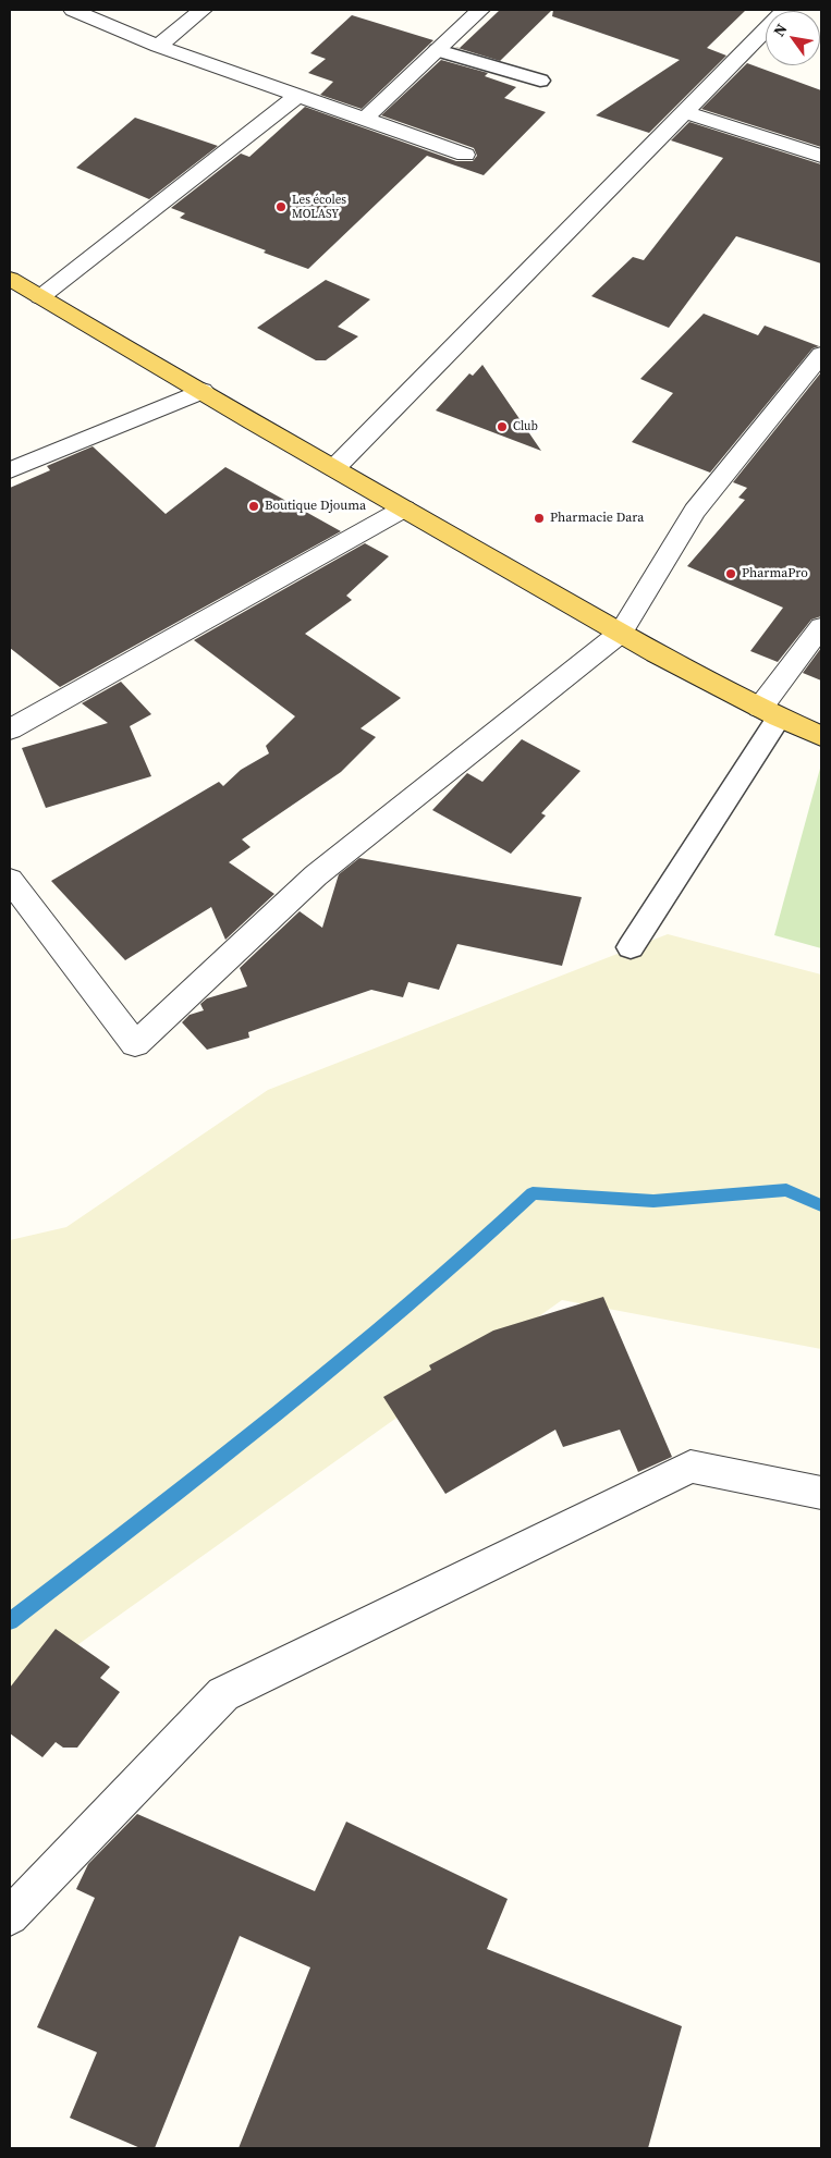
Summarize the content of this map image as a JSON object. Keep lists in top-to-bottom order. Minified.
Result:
{"places":["Les écoles MOLASY","Club","Boutique Djouma","Pharmacie Dara","PharmaPro"],"north":"top left"}
